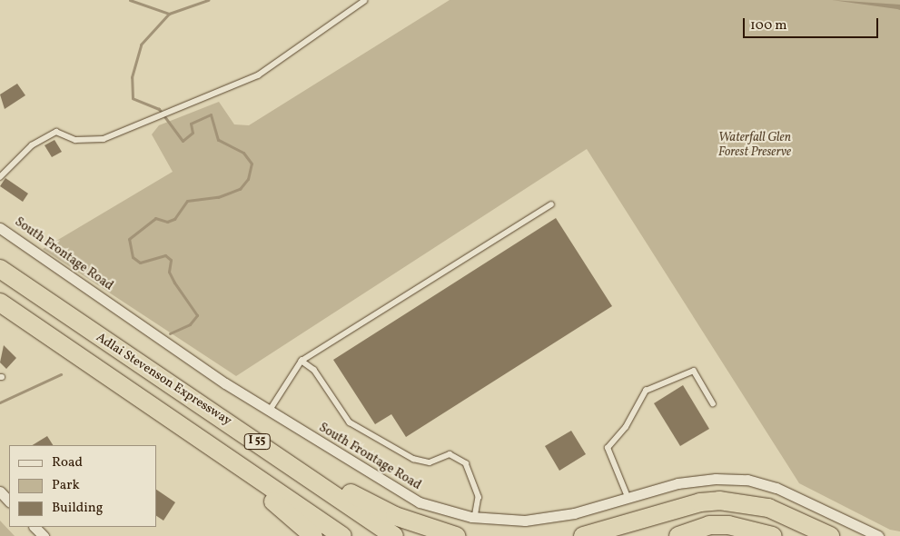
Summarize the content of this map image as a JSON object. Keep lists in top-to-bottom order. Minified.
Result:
{"streets":{"highway":["Adlai Stevenson Expressway","I 55"],"street":["South Frontage Road"]},"parks":["Waterfall Glen Forest Preserve"],"legend":["Road","Park","Building"],"scale_bar":"100 m"}
